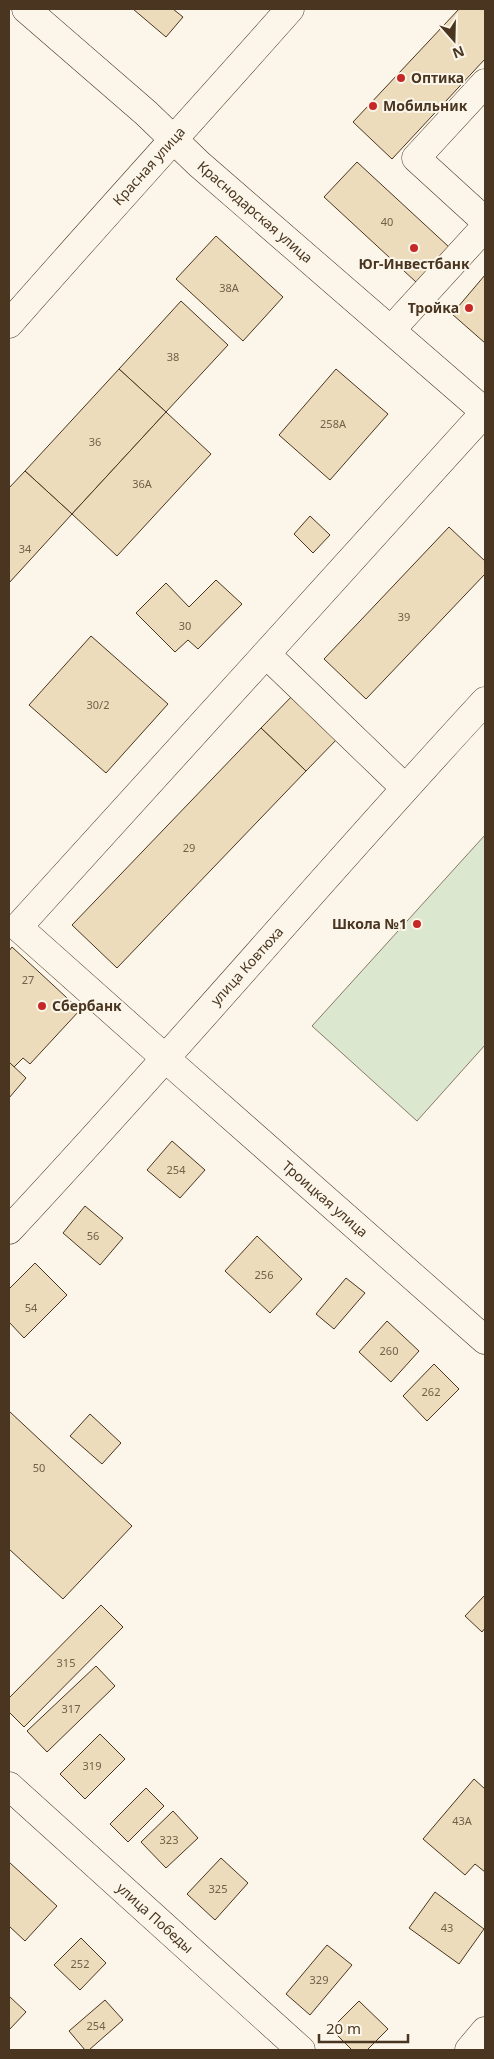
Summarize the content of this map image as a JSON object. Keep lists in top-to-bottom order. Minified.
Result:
{"streets":{"street":["Красная улица","Краснодарская улица","улица Ковтюха","Троицкая улица","улица Победы"]},"crossings":[["Красная улица","Краснодарская улица"],["улица Ковтюха","Троицкая улица"]],"places":["Оптика","Мобильник","Юг-Инвестбанк","Тройка","Школа №1","Сбербанк"],"house_numbers":["40","38А","38","258А","36","36А","34","39","30","30/2","29","27","254","56","256","54","260","262","50","315","317","319","43А","323","325","43","252","329","254"],"scale_bar":"20 m","north":"bottom"}
